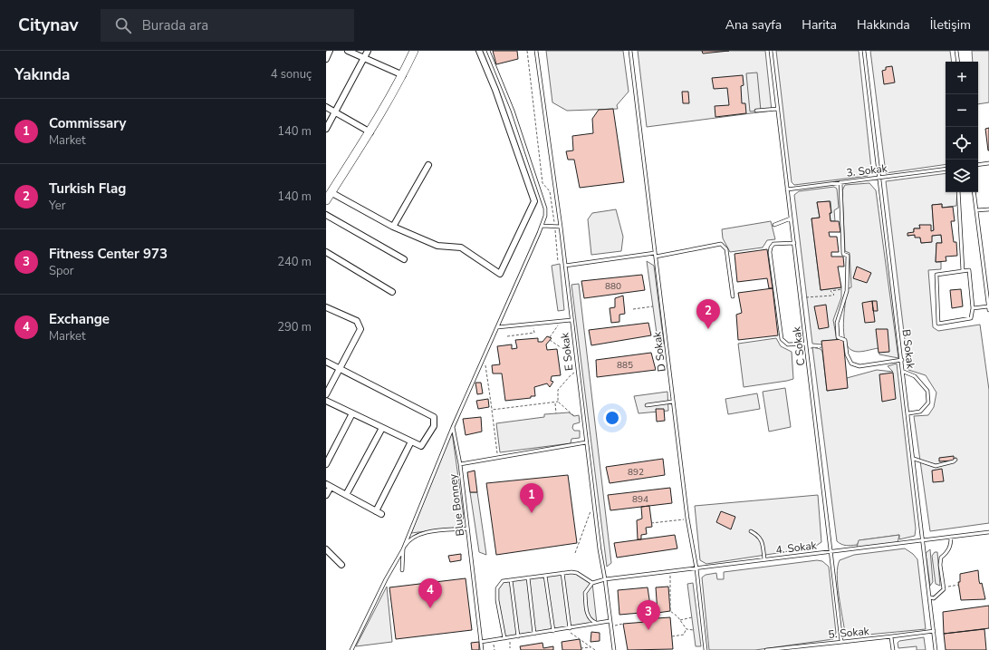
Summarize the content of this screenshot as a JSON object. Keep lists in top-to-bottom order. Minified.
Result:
{"streets":{"lane":["3. Sokak","C Sokak","B Sokak","E Sokak","D Sokak","Blue Bonney","4. Sokak","5. Sokak"]},"crossings":[["3. Sokak","C Sokak"],["3. Sokak","B Sokak"],["C Sokak","4. Sokak"],["C Sokak","5. Sokak"],["B Sokak","4. Sokak"],["B Sokak","5. Sokak"],["E Sokak","Blue Bonney"],["E Sokak","4. Sokak"],["D Sokak","4. Sokak"]],"house_numbers":["880","885","892","894"],"page":{"header":"Citynav","search":"Burada ara","nav":["Ana sayfa","Harita","Hakkında","İletişim"],"heading":["Yakında","4 sonuç"],"map_buttons":["+","−"],"list":[{"mark":"1","name":"Commissary","note":"Market","value":"140 m"},{"mark":"2","name":"Turkish Flag","note":"Yer","value":"140 m"},{"mark":"3","name":"Fitness Center 973","note":"Spor","value":"240 m"},{"mark":"4","name":"Exchange","note":"Market","value":"290 m"}],"pins":["2","1","4","3"]}}
